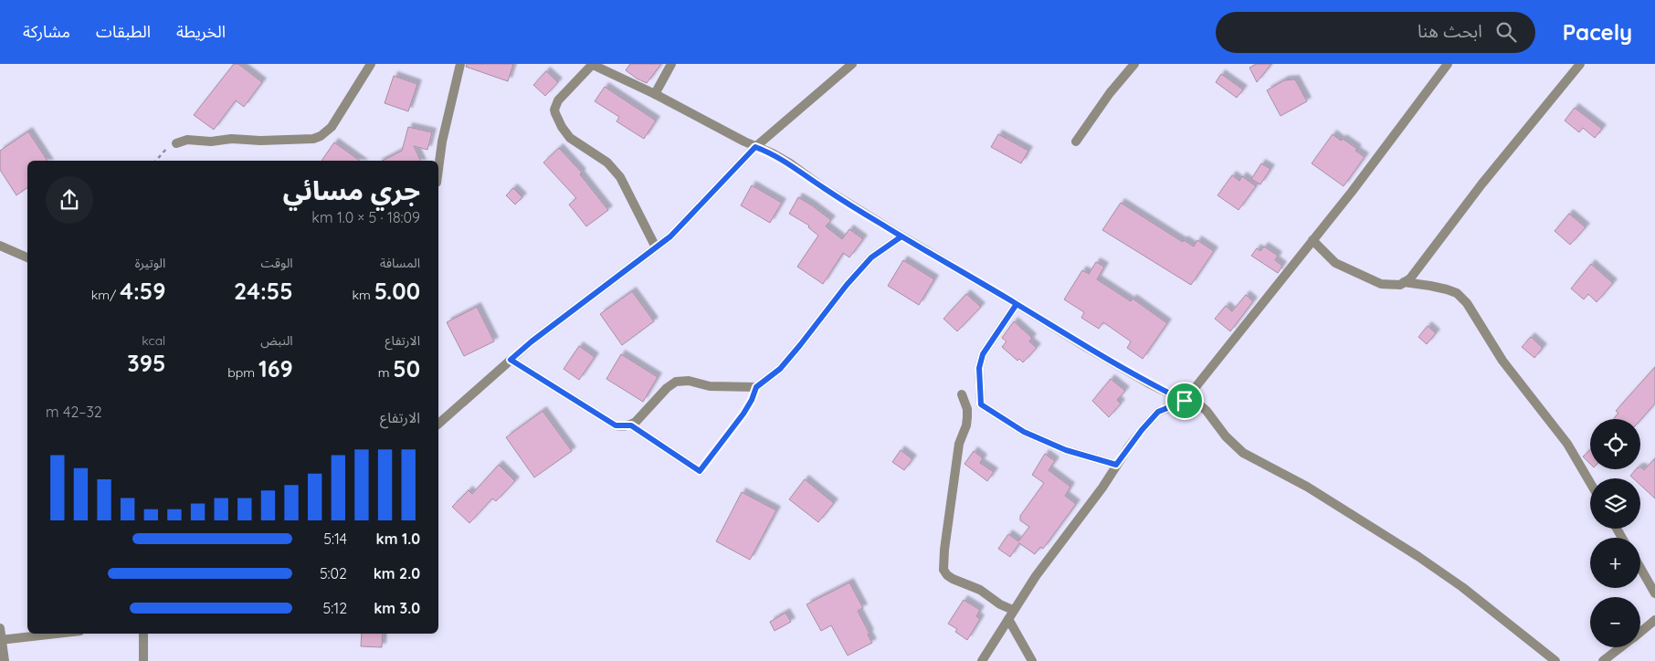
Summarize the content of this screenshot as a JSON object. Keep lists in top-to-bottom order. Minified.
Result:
{"page":{"header":"Pacely","search":"ابحث هنا","nav":["الخريطة","الطبقات","مشاركة"],"heading":["جري مسائي","18:09 · 5 × 1.0 km"],"stats":[["المسافة","5.00 km"],["الوقت","24:55"],["الوتيرة","4:59 /km"],["الارتفاع","50 m"],["النبض","169 bpm"],["kcal","395"]],"chart":["الارتفاع","32–42 m"],"map_buttons":["+","−"],"list":[{"name":"1.0 km","note":"5:14"},{"name":"2.0 km","note":"5:02"},{"name":"3.0 km","note":"5:12"}]}}
